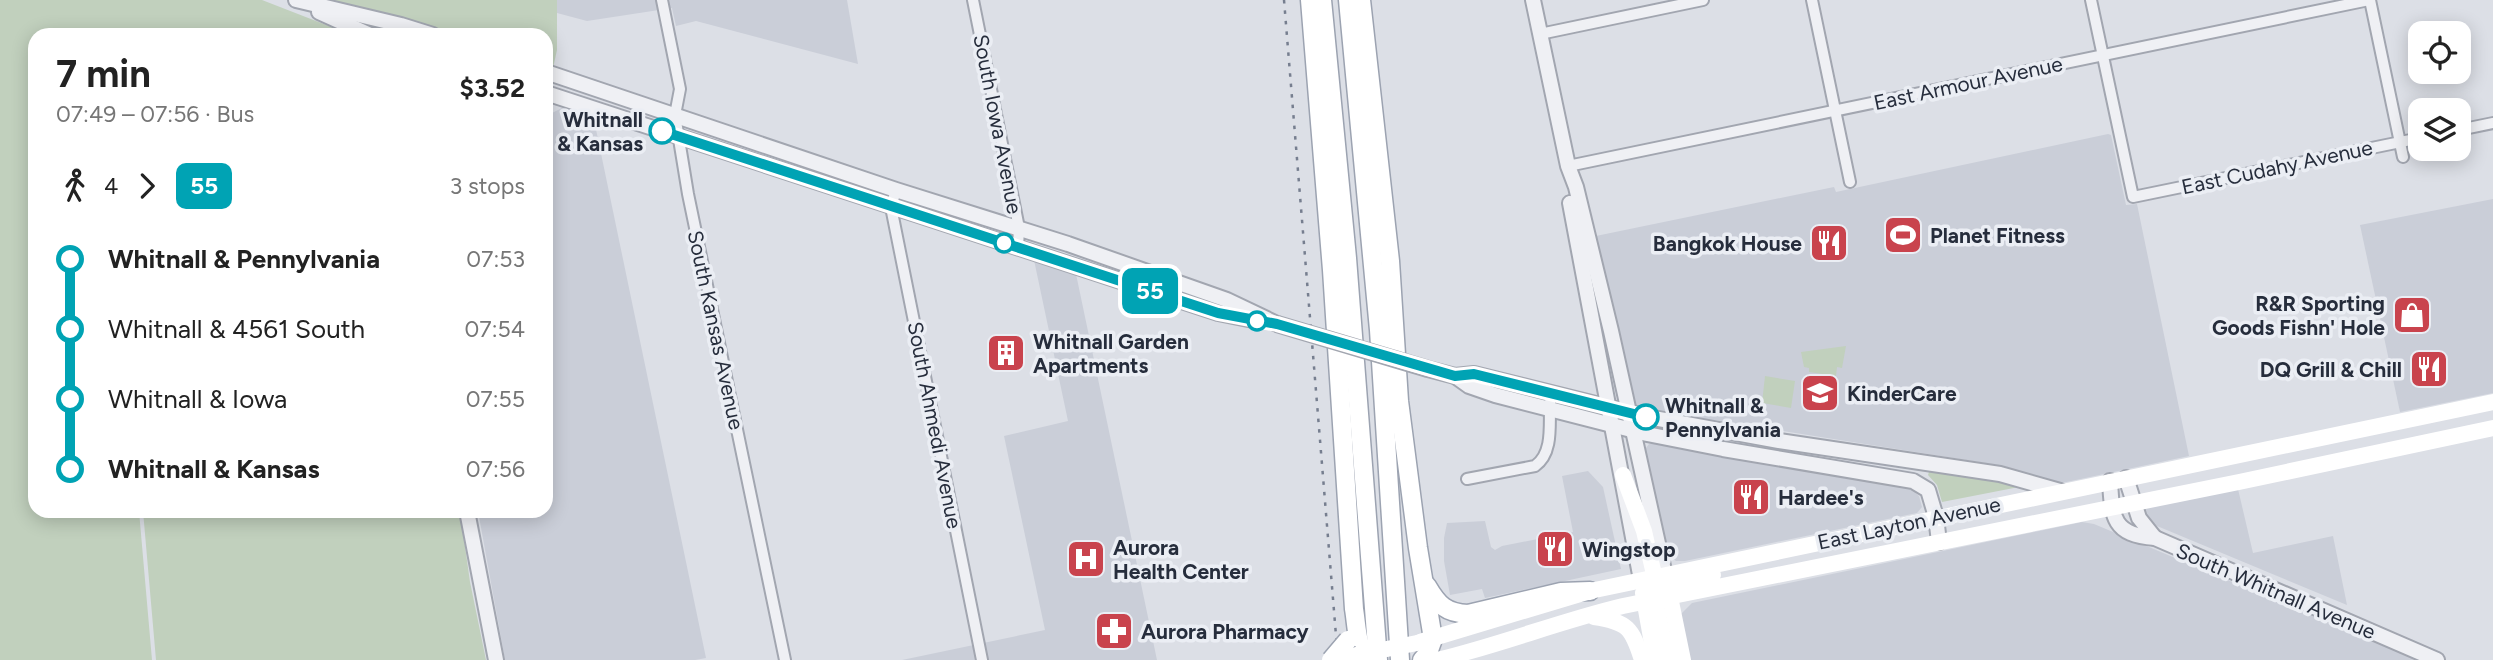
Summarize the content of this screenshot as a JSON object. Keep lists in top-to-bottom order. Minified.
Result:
{"streets":{"main road":["East Layton Avenue"],"street":["East Armour Avenue","South Iowa Avenue","East Cudahy Avenue","South Kansas Avenue","South Ahmedi Avenue","South Whitnall Avenue"]},"crossings":[["East Armour Avenue","East Cudahy Avenue"],["East Layton Avenue","South Whitnall Avenue"]],"places":{"other":["Whitnall & Kansas","Whitnall & Pennylvania"],"sports":["Planet Fitness"],"restaurant":["Bangkok House","DQ Grill & Chill","Hardee's","Wingstop"],"shop":["R&R Sporting Goods Fishn' Hole"],"building":["Whitnall Garden Apartments"],"school or university":["KinderCare"],"hospital":["Aurora Health Center"],"pharmacy":["Aurora Pharmacy"]},"lines":["bus line 55"],"page":{"on_map":"55","heading":["7 min","07:49 – 07:56 · Bus","$3.52"],"legs":["4","55","3 stops"],"list":[{"name":"Whitnall & Pennylvania","value":"07:53"},{"name":"Whitnall & 4561 South","value":"07:54"},{"name":"Whitnall & Iowa","value":"07:55"},{"name":"Whitnall & Kansas","value":"07:56"}]}}
